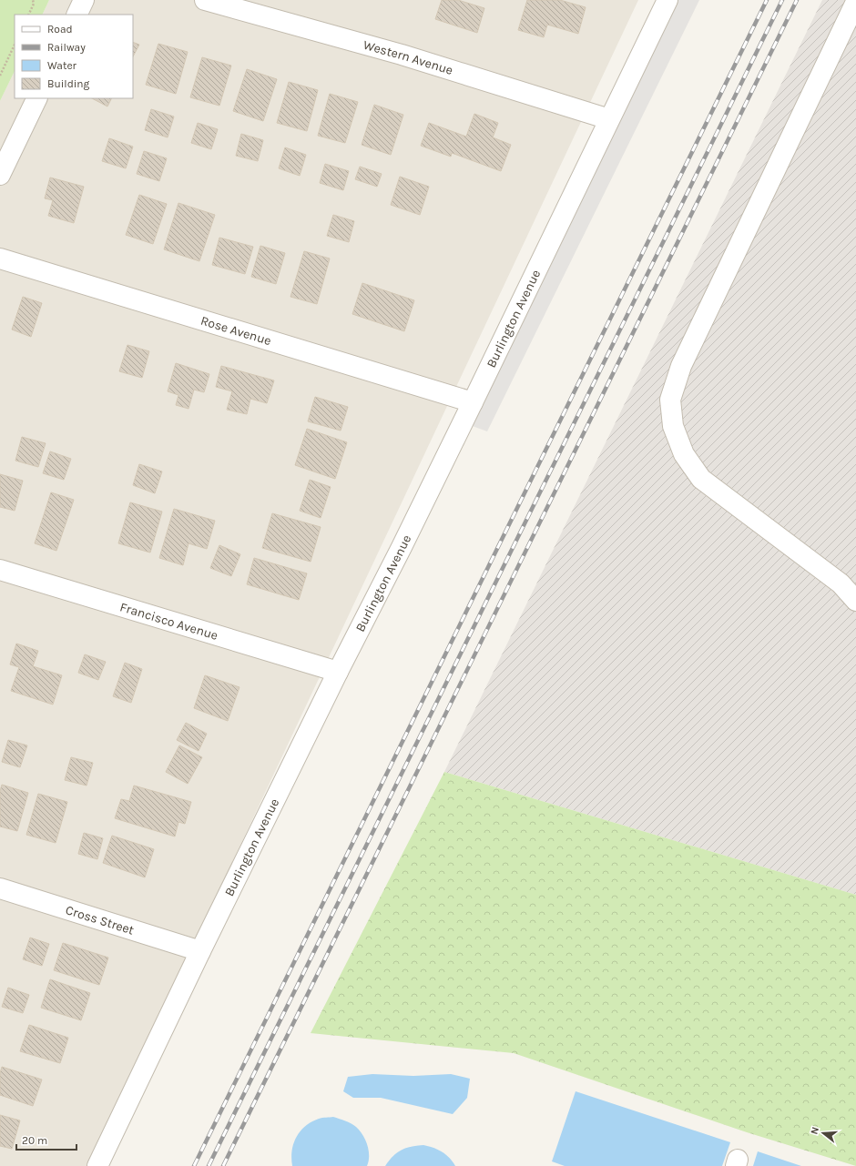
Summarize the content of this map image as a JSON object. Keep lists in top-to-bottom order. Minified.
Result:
{"streets":{"street":["Western Avenue","Burlington Avenue","Rose Avenue","Francisco Avenue","Cross Street"]},"crossings":[["Western Avenue","Burlington Avenue"],["Burlington Avenue","Rose Avenue"],["Burlington Avenue","Francisco Avenue"],["Burlington Avenue","Cross Street"]],"legend":["Road","Railway","Water","Building"],"scale_bar":"20 m","north":"left"}
